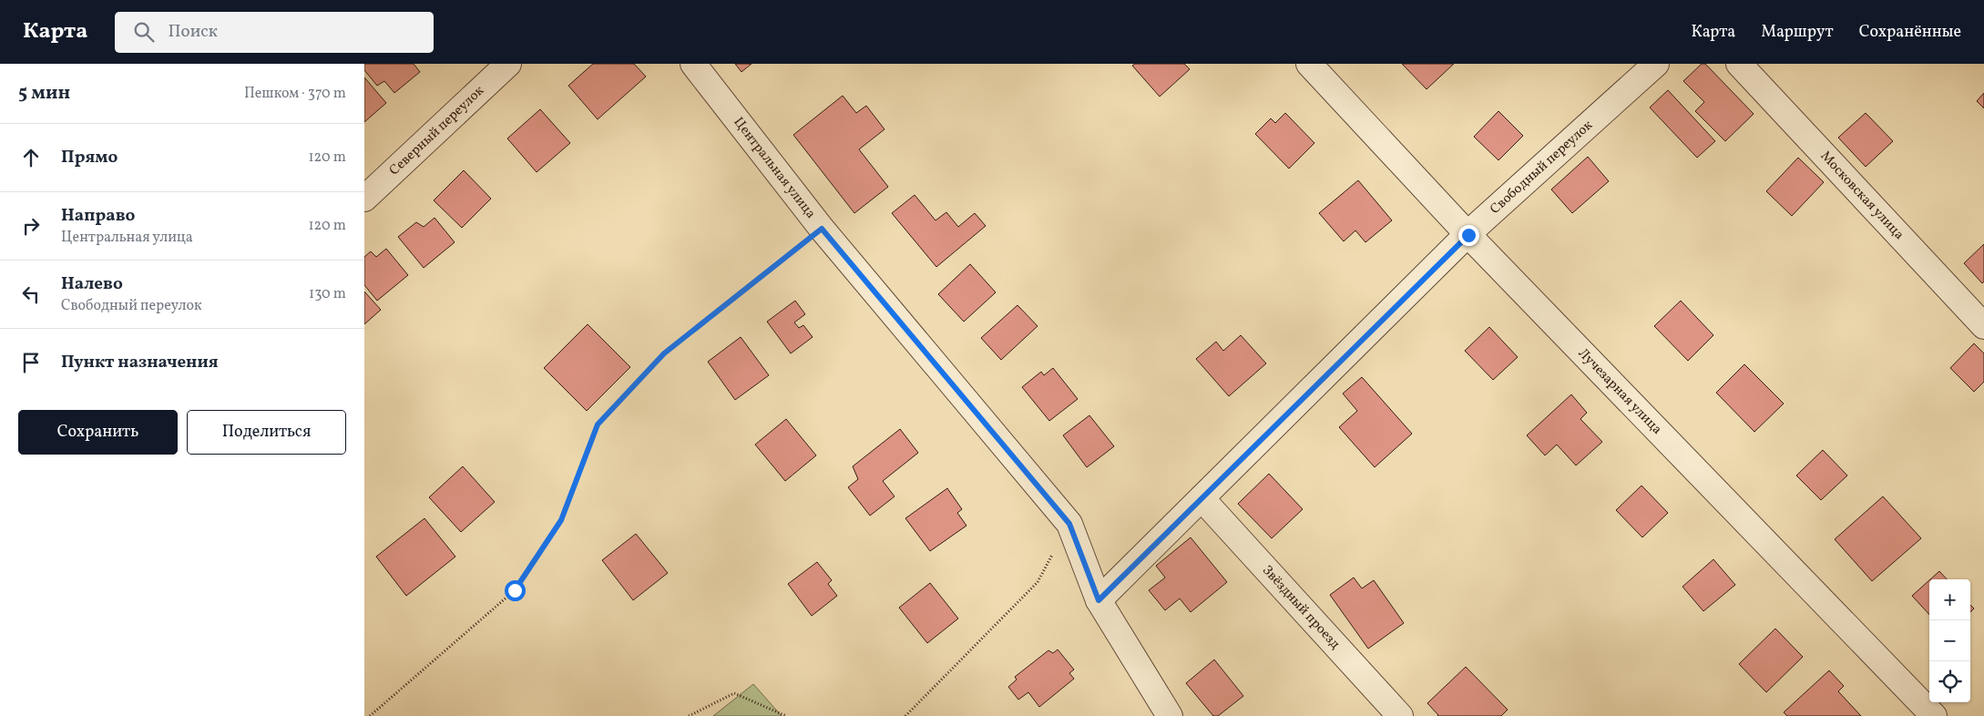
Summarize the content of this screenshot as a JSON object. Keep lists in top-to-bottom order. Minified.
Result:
{"streets":{"street":["Северный переулок","Свободный переулок","Центральная улица","Московская улица","Лучезарная улица","Звёздный проезд"]},"crossings":[["Свободный переулок","Центральная улица"],["Свободный переулок","Лучезарная улица"],["Свободный переулок","Звёздный проезд"]],"page":{"header":"Карта","search":"Поиск","nav":["Карта","Маршрут","Сохранённые"],"heading":["5 мин","Пешком · 370 m"],"list":[["Прямо","120 m"],["Направо","Центральная улица","120 m"],["Налево","Свободный переулок","130 m"],"Пункт назначения"],"buttons":["Сохранить","Поделиться"],"map_buttons":["+","−"]}}
